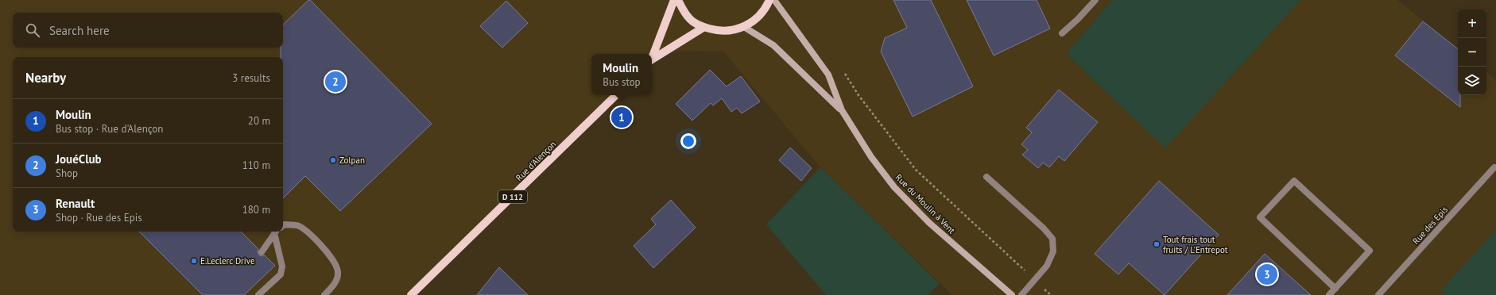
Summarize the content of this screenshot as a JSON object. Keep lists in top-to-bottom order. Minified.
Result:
{"streets":{"main road":["Rue d'Alençon","D 112","Rue du Moulin à Vent"],"street":["Rue des Epis"]},"places":["Zolpan","Tout frais tout fruits / L'Entrepot","E.Leclerc Drive"],"page":{"map_buttons":["+","−"],"search":"Search here","popup":["Moulin","Bus stop"],"heading":["Nearby","3 results"],"pins":["2","1","3"],"list":[{"mark":"1","name":"Moulin","note":"Bus stop · Rue d'Alençon","value":"20 m"},{"mark":"2","name":"JouéClub","note":"Shop","value":"110 m"},{"mark":"3","name":"Renault","note":"Shop · Rue des Epis","value":"180 m"}]}}
